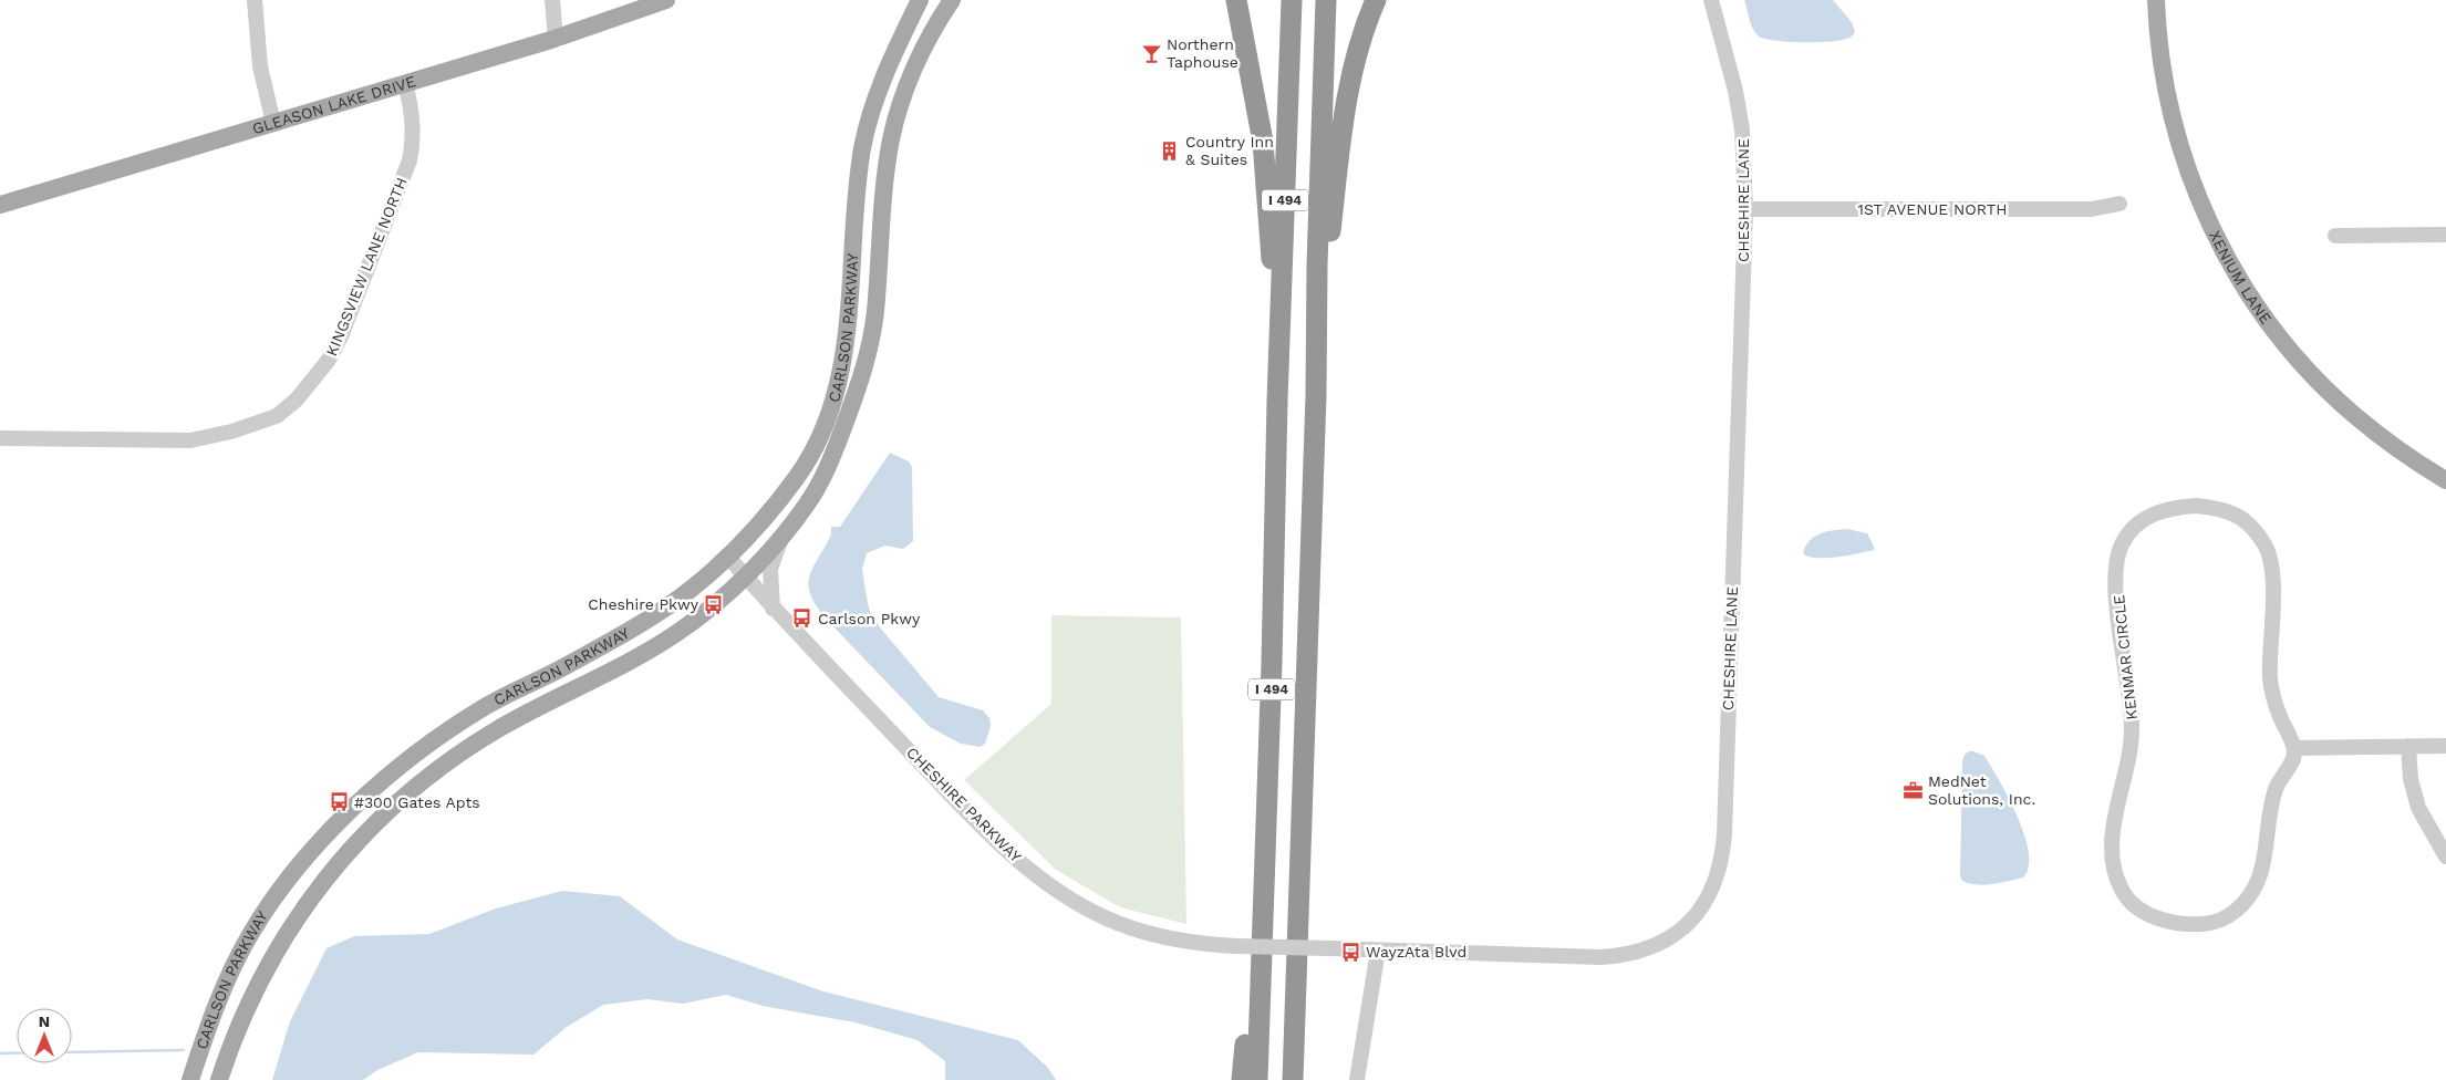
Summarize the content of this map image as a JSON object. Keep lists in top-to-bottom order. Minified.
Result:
{"streets":{"highway":["I 494"],"main road":["GLEASON LAKE DRIVE","XENIUM LANE","CARLSON PARKWAY"],"street":["CHESHIRE LANE","1ST AVENUE NORTH","KINGSVIEW LANE NORTH","KENMAR CIRCLE","CHESHIRE PARKWAY"]},"crossings":[["GLEASON LAKE DRIVE","KINGSVIEW LANE NORTH"],["CHESHIRE LANE","1ST AVENUE NORTH"],["CHESHIRE LANE","CHESHIRE PARKWAY"],["CARLSON PARKWAY","CHESHIRE PARKWAY"]],"places":{"bar":["Northern Taphouse"],"building":["Country Inn & Suites"],"bus stop":["Cheshire Pkwy","Carlson Pkwy","#300 Gates Apts","WayzAta Blvd"],"office":["MedNet Solutions, Inc."]},"north":"top"}
